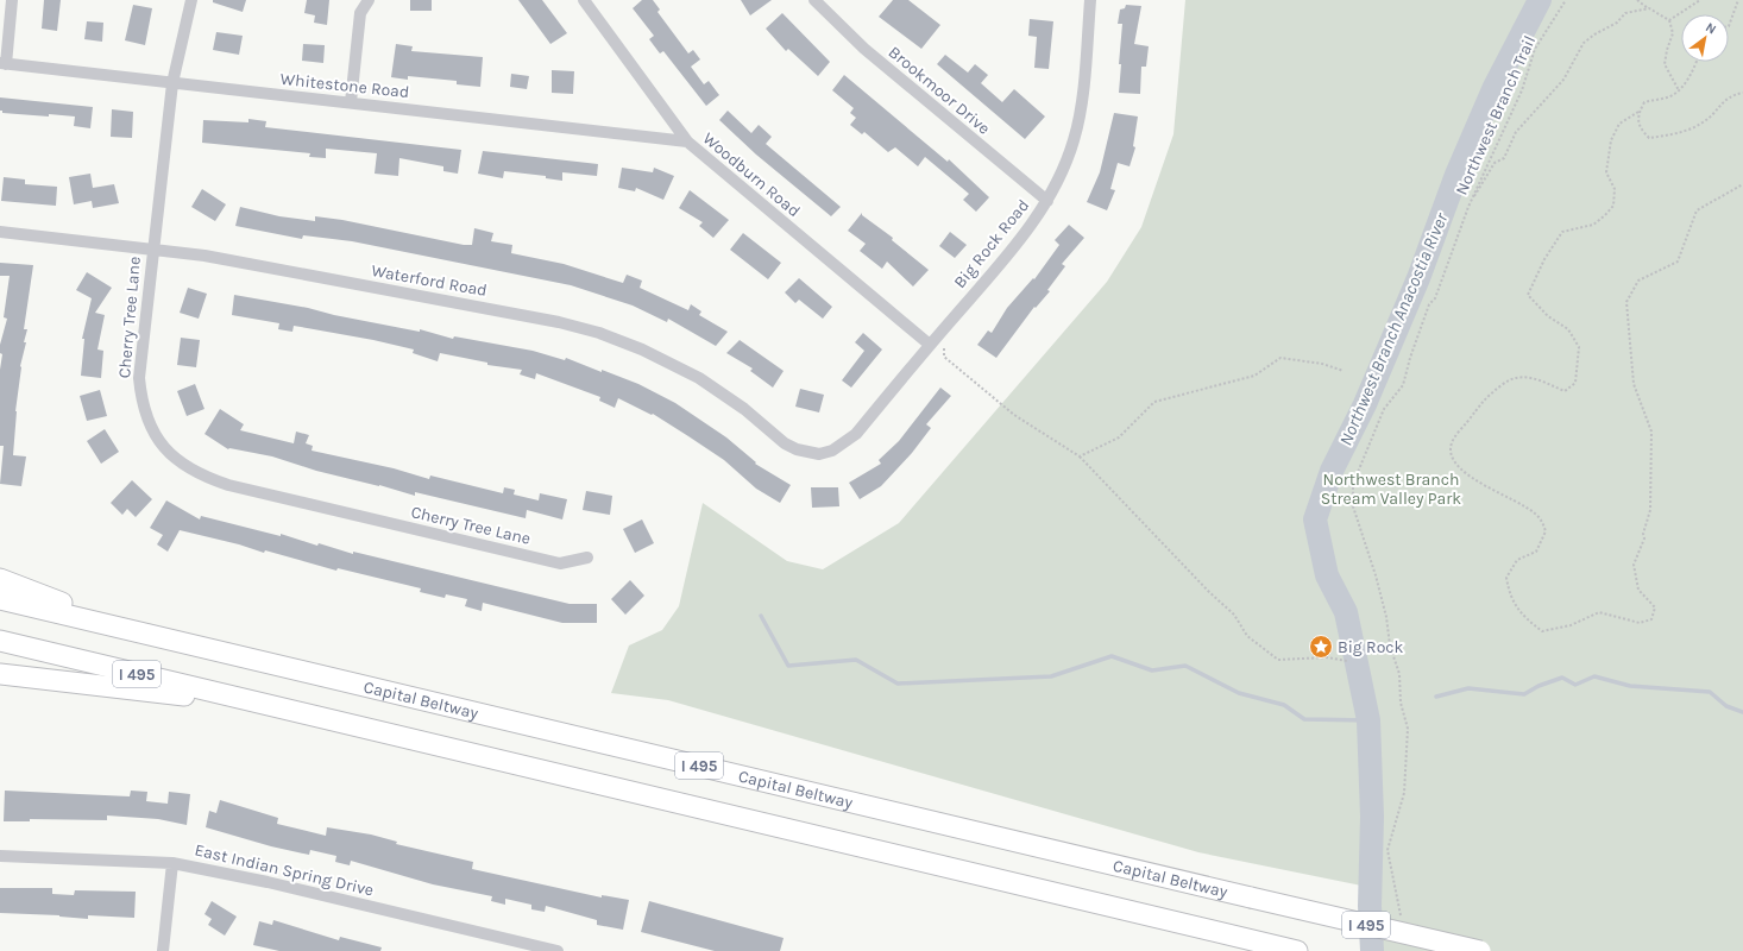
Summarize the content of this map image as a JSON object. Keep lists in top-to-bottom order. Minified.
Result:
{"streets":{"highway":["I 495","Capital Beltway"],"street":["Whitestone Road","Brookmoor Drive","Woodburn Road","Big Rock Road","Waterford Road","Cherry Tree Lane","East Indian Spring Drive"],"path":["Northwest Branch Trail"]},"crossings":[["Whitestone Road","Woodburn Road"],["Whitestone Road","Cherry Tree Lane"],["Brookmoor Drive","Big Rock Road"],["Woodburn Road","Big Rock Road"],["Big Rock Road","Waterford Road"],["Waterford Road","Cherry Tree Lane"]],"water":["Northwest Branch Anacostia River"],"parks":["Northwest Branch Stream Valley Park"],"places":{"place":["Big Rock"]},"north":"top right"}
